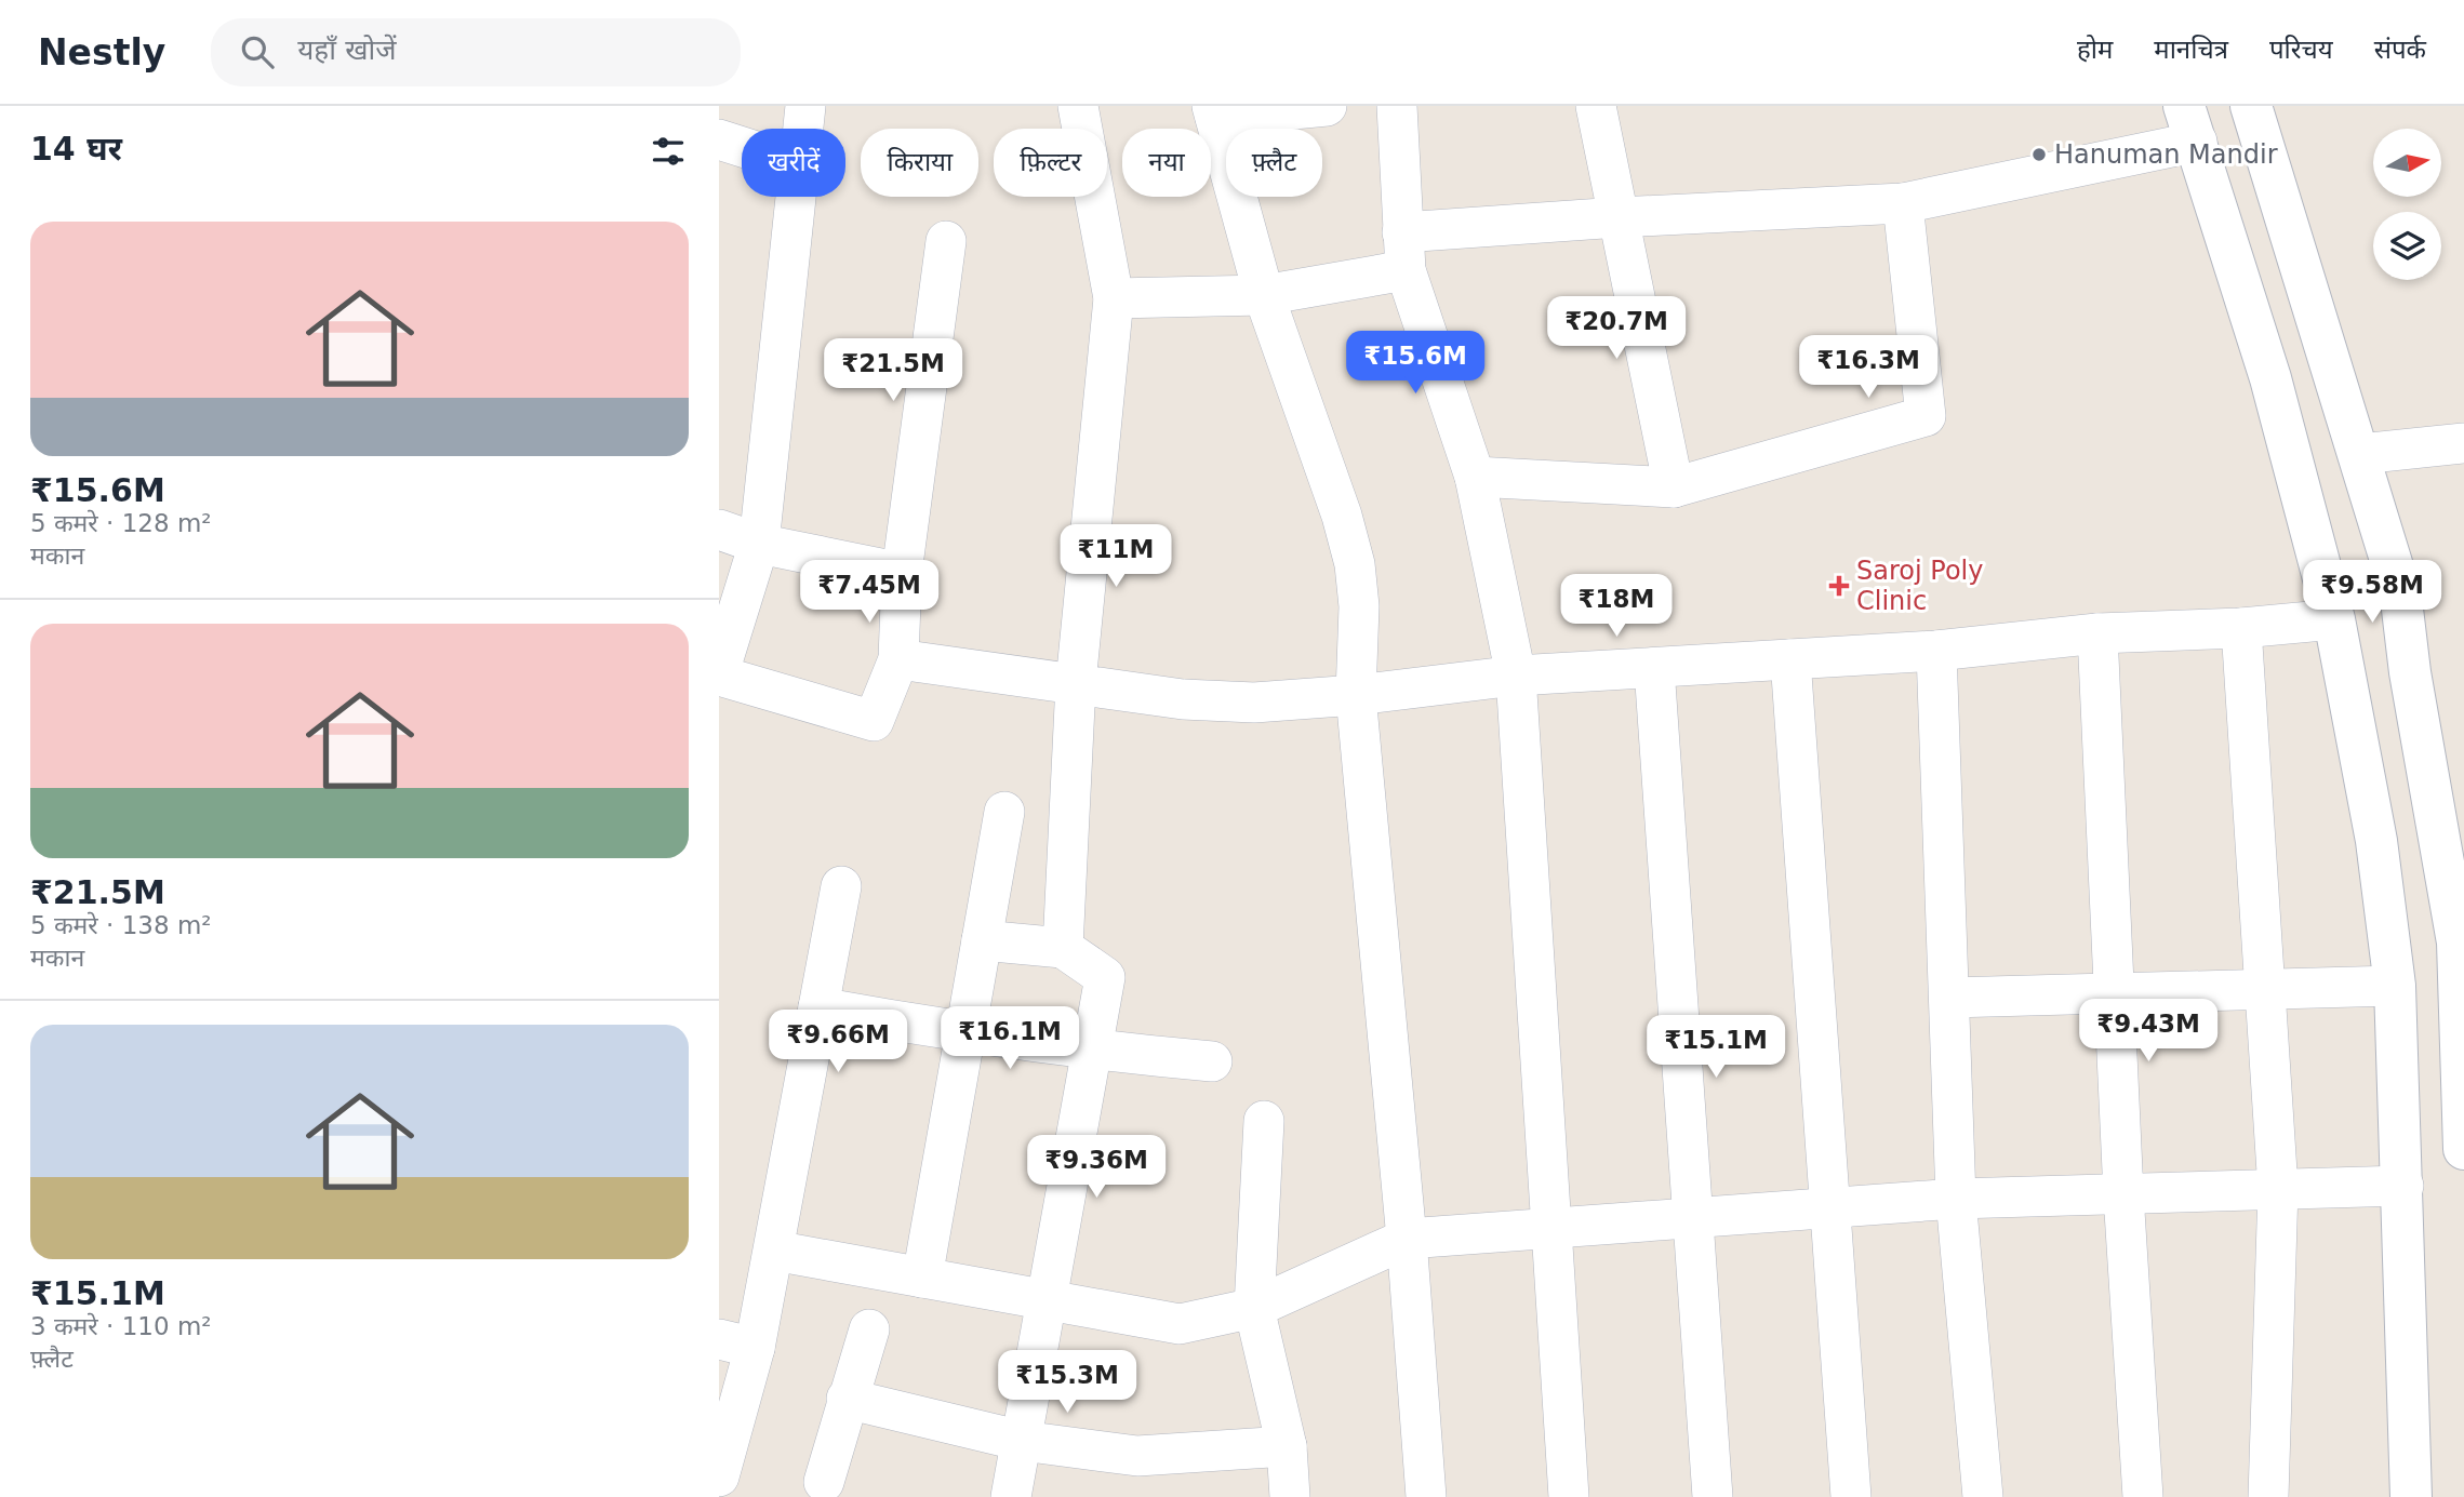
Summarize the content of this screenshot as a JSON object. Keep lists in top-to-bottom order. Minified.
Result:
{"places":{"other":["Hanuman Mandir"],"health":["Saroj Poly Clinic"]},"north":"right","page":{"header":"Nestly","search":"यहाँ खोजें","nav":["होम","मानचित्र","परिचय","संपर्क"],"heading":"14 घर","chip":["खरीदें","किराया","फ़िल्टर","नया","फ़्लैट"],"list":[{"name":"₹15.6M","note":"5 कमरे · 128 m² · मकान"},{"name":"₹21.5M","note":"5 कमरे · 138 m² · मकान"},{"name":"₹15.1M","note":"3 कमरे · 110 m² · फ़्लैट"}],"price":["₹20.7M","₹15.6M","₹16.3M","₹21.5M","₹11M","₹7.45M","₹9.58M","₹18M","₹9.43M","₹16.1M","₹9.66M","₹15.1M","₹9.36M","₹15.3M"]}}
